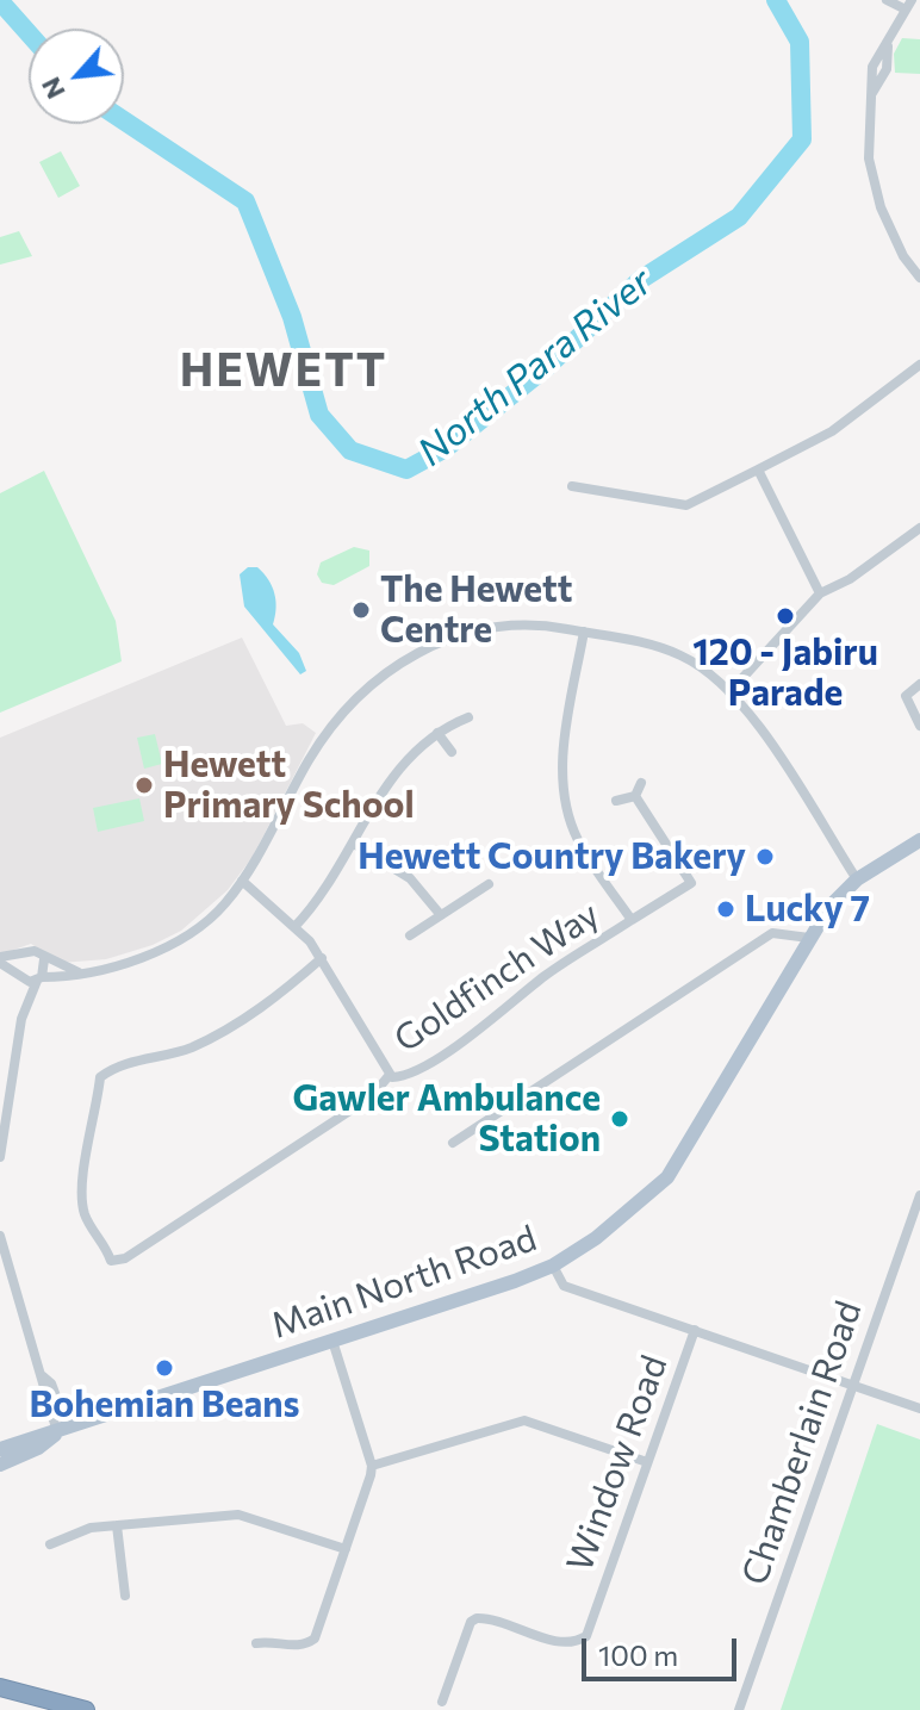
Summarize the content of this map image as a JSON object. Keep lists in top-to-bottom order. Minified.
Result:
{"streets":{"main road":["Main North Road"],"street":["Goldfinch Way","Chamberlain Road","Window Road"]},"districts":["HEWETT"],"water":["North Para River"],"places":["The Hewett Centre","120 - Jabiru Parade","Hewett Primary School","Hewett Country Bakery","Lucky 7","Gawler Ambulance Station","Bohemian Beans"],"scale_bar":"100 m","north":"bottom left"}
